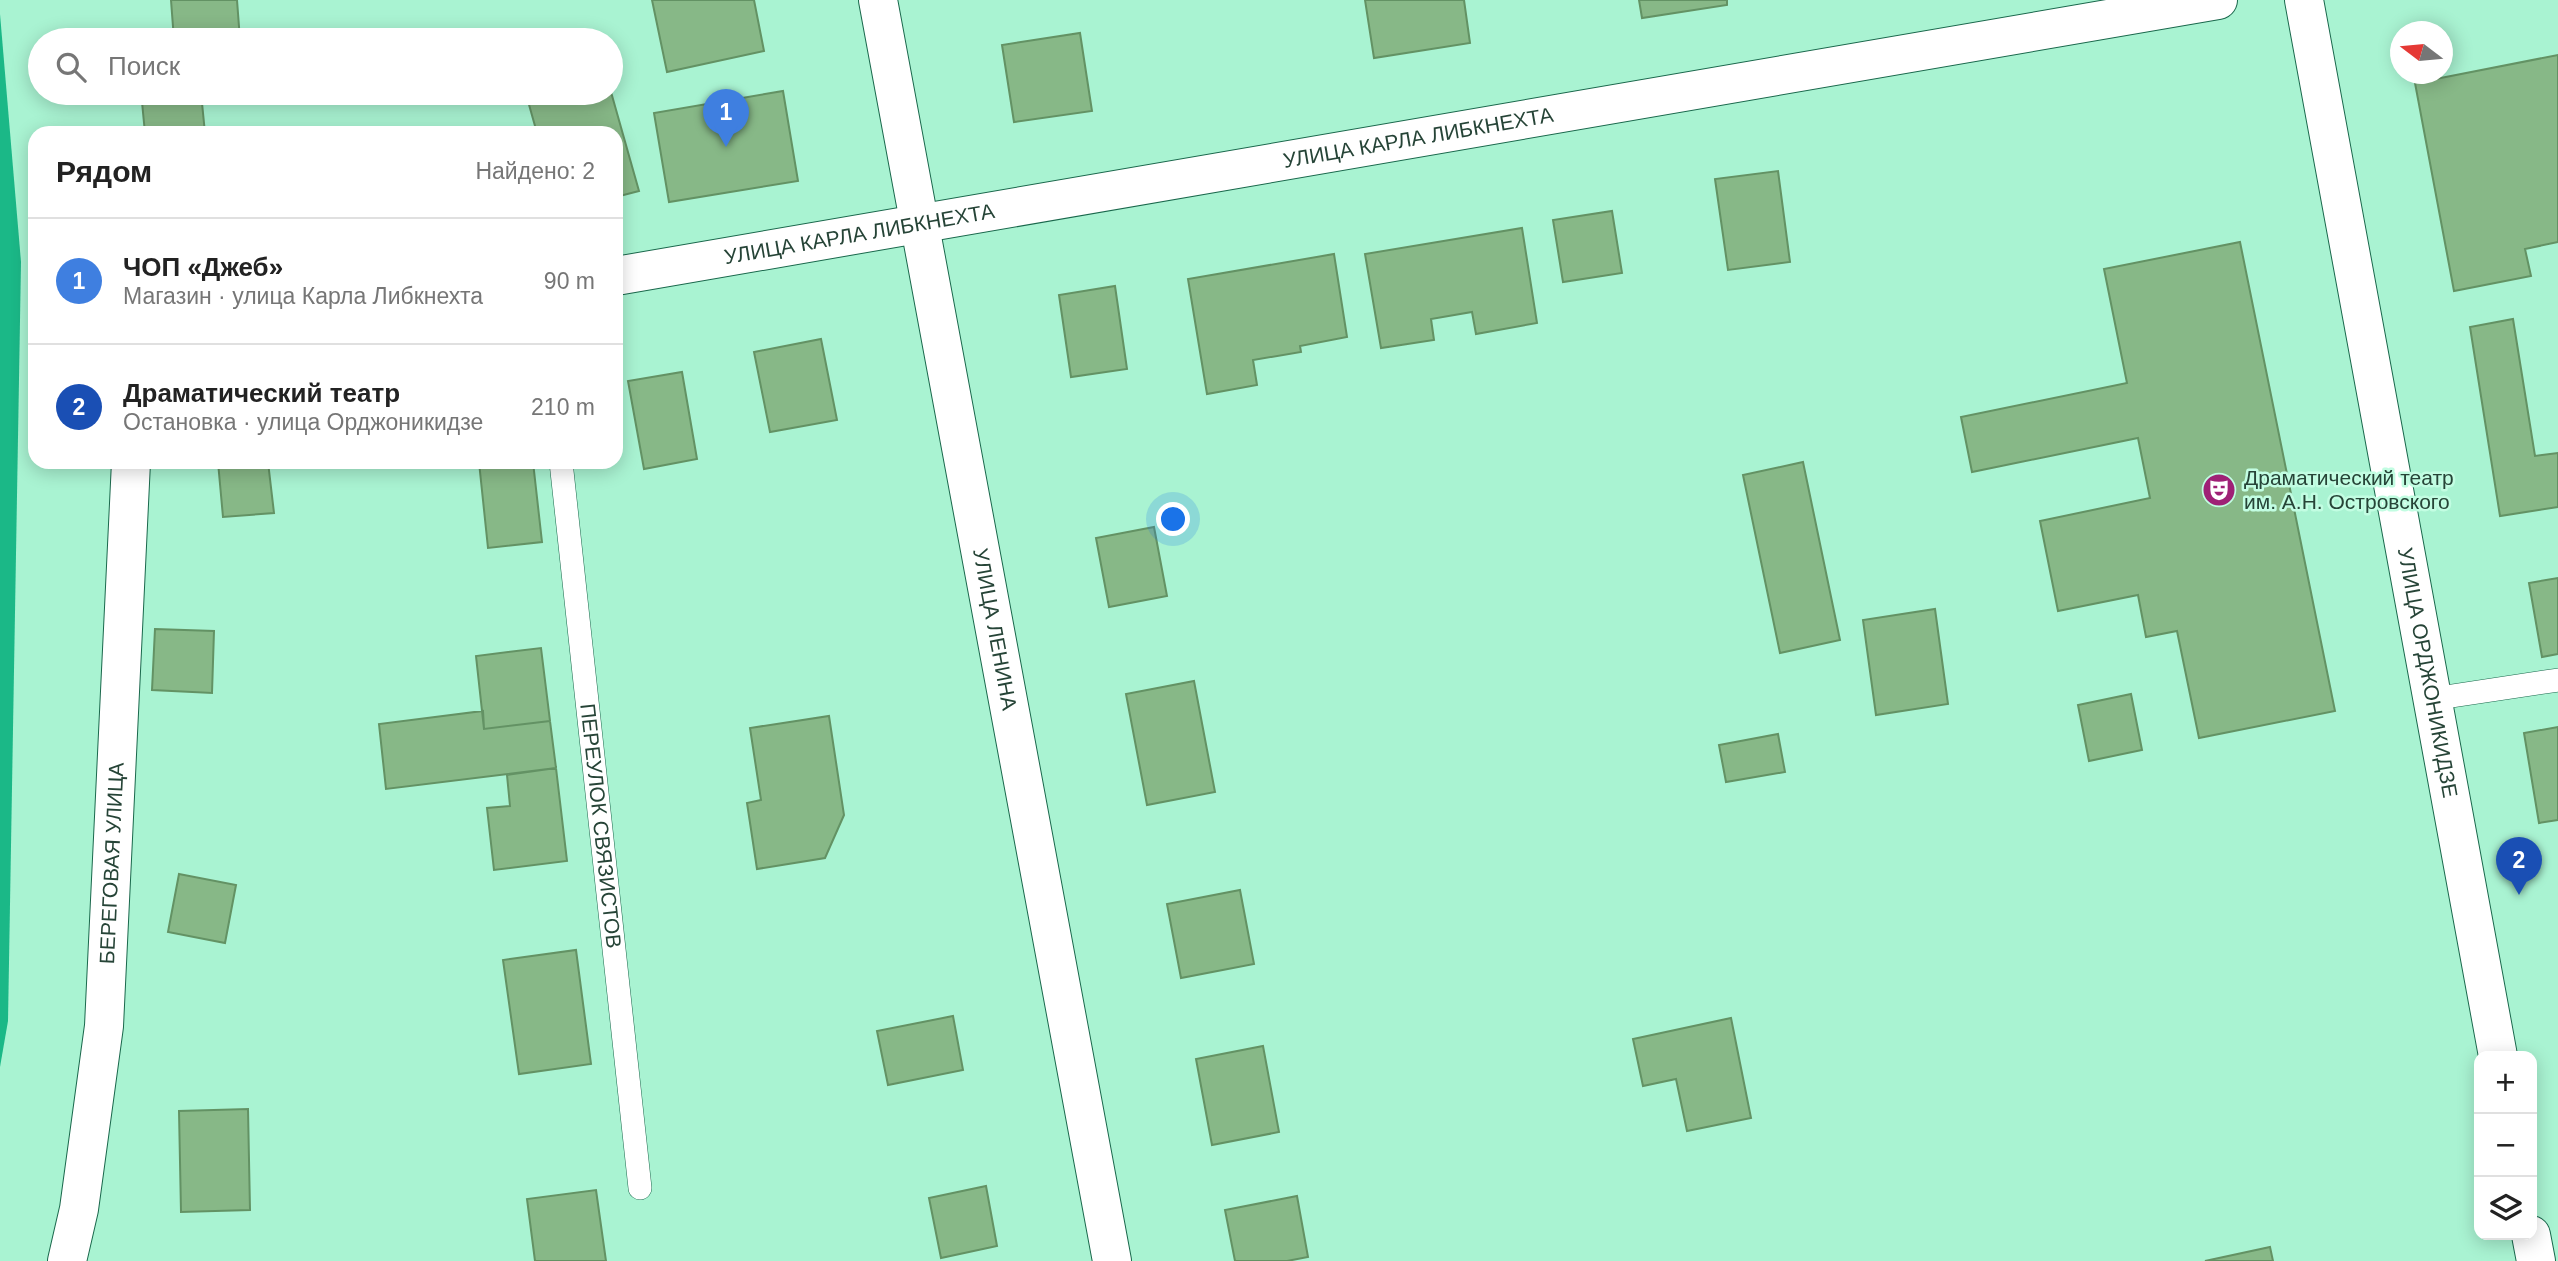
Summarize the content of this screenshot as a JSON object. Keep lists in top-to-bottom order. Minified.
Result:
{"streets":{"street":["УЛИЦА КАРЛА ЛИБКНЕХТА","УЛИЦА ЛЕНИНА","УЛИЦА ОРДЖОНИКИДЗЕ","БЕРЕГОВАЯ УЛИЦА"],"lane":["ПЕРЕУЛОК СВЯЗИСТОВ"]},"crossings":[["УЛИЦА КАРЛА ЛИБКНЕХТА","УЛИЦА ЛЕНИНА"]],"places":{"theatre":["Драматический театр им. А.Н. Островского"]},"north":"left","page":{"search":"Поиск","pins":["1","2"],"heading":["Рядом","Найдено: 2"],"list":[{"mark":"1","name":"ЧОП «Джеб»","note":"Магазин · улица Карла Либкнехта","value":"90 m"},{"mark":"2","name":"Драматический театр","note":"Остановка · улица Орджоникидзе","value":"210 m"}],"map_buttons":["+","−"]}}
